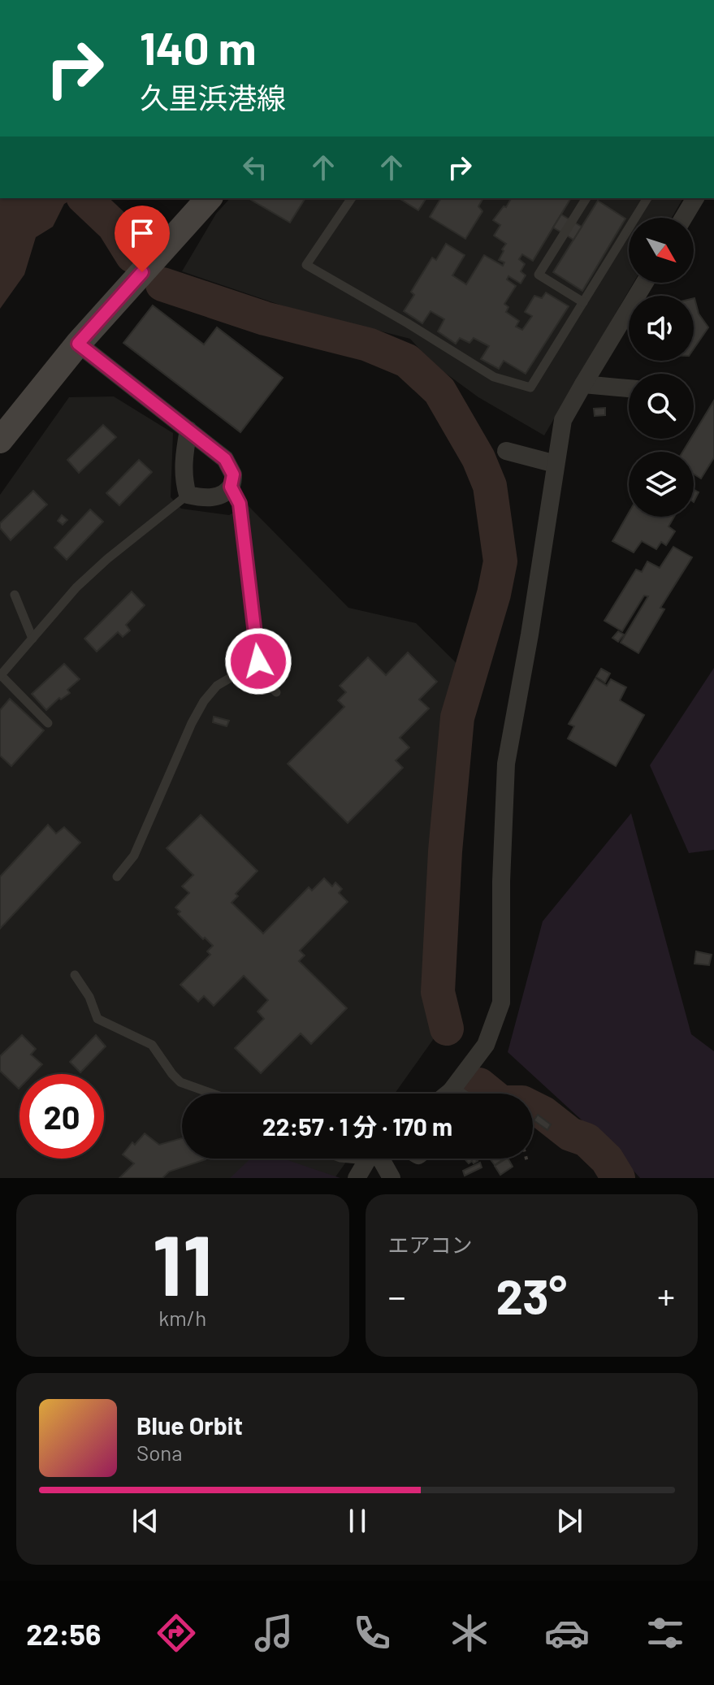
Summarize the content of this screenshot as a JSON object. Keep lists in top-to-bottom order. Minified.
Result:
{"north":"bottom right","page":{"turn":["140 m","久里浜港線"],"limit":"20","trip":"22:57 · 1 分 · 170 m","tile":[["11","km/h"],"エアコン"],"heat":["−","23°","+"],"song":["Blue Orbit","Sona"],"tabs":"22:56"}}
